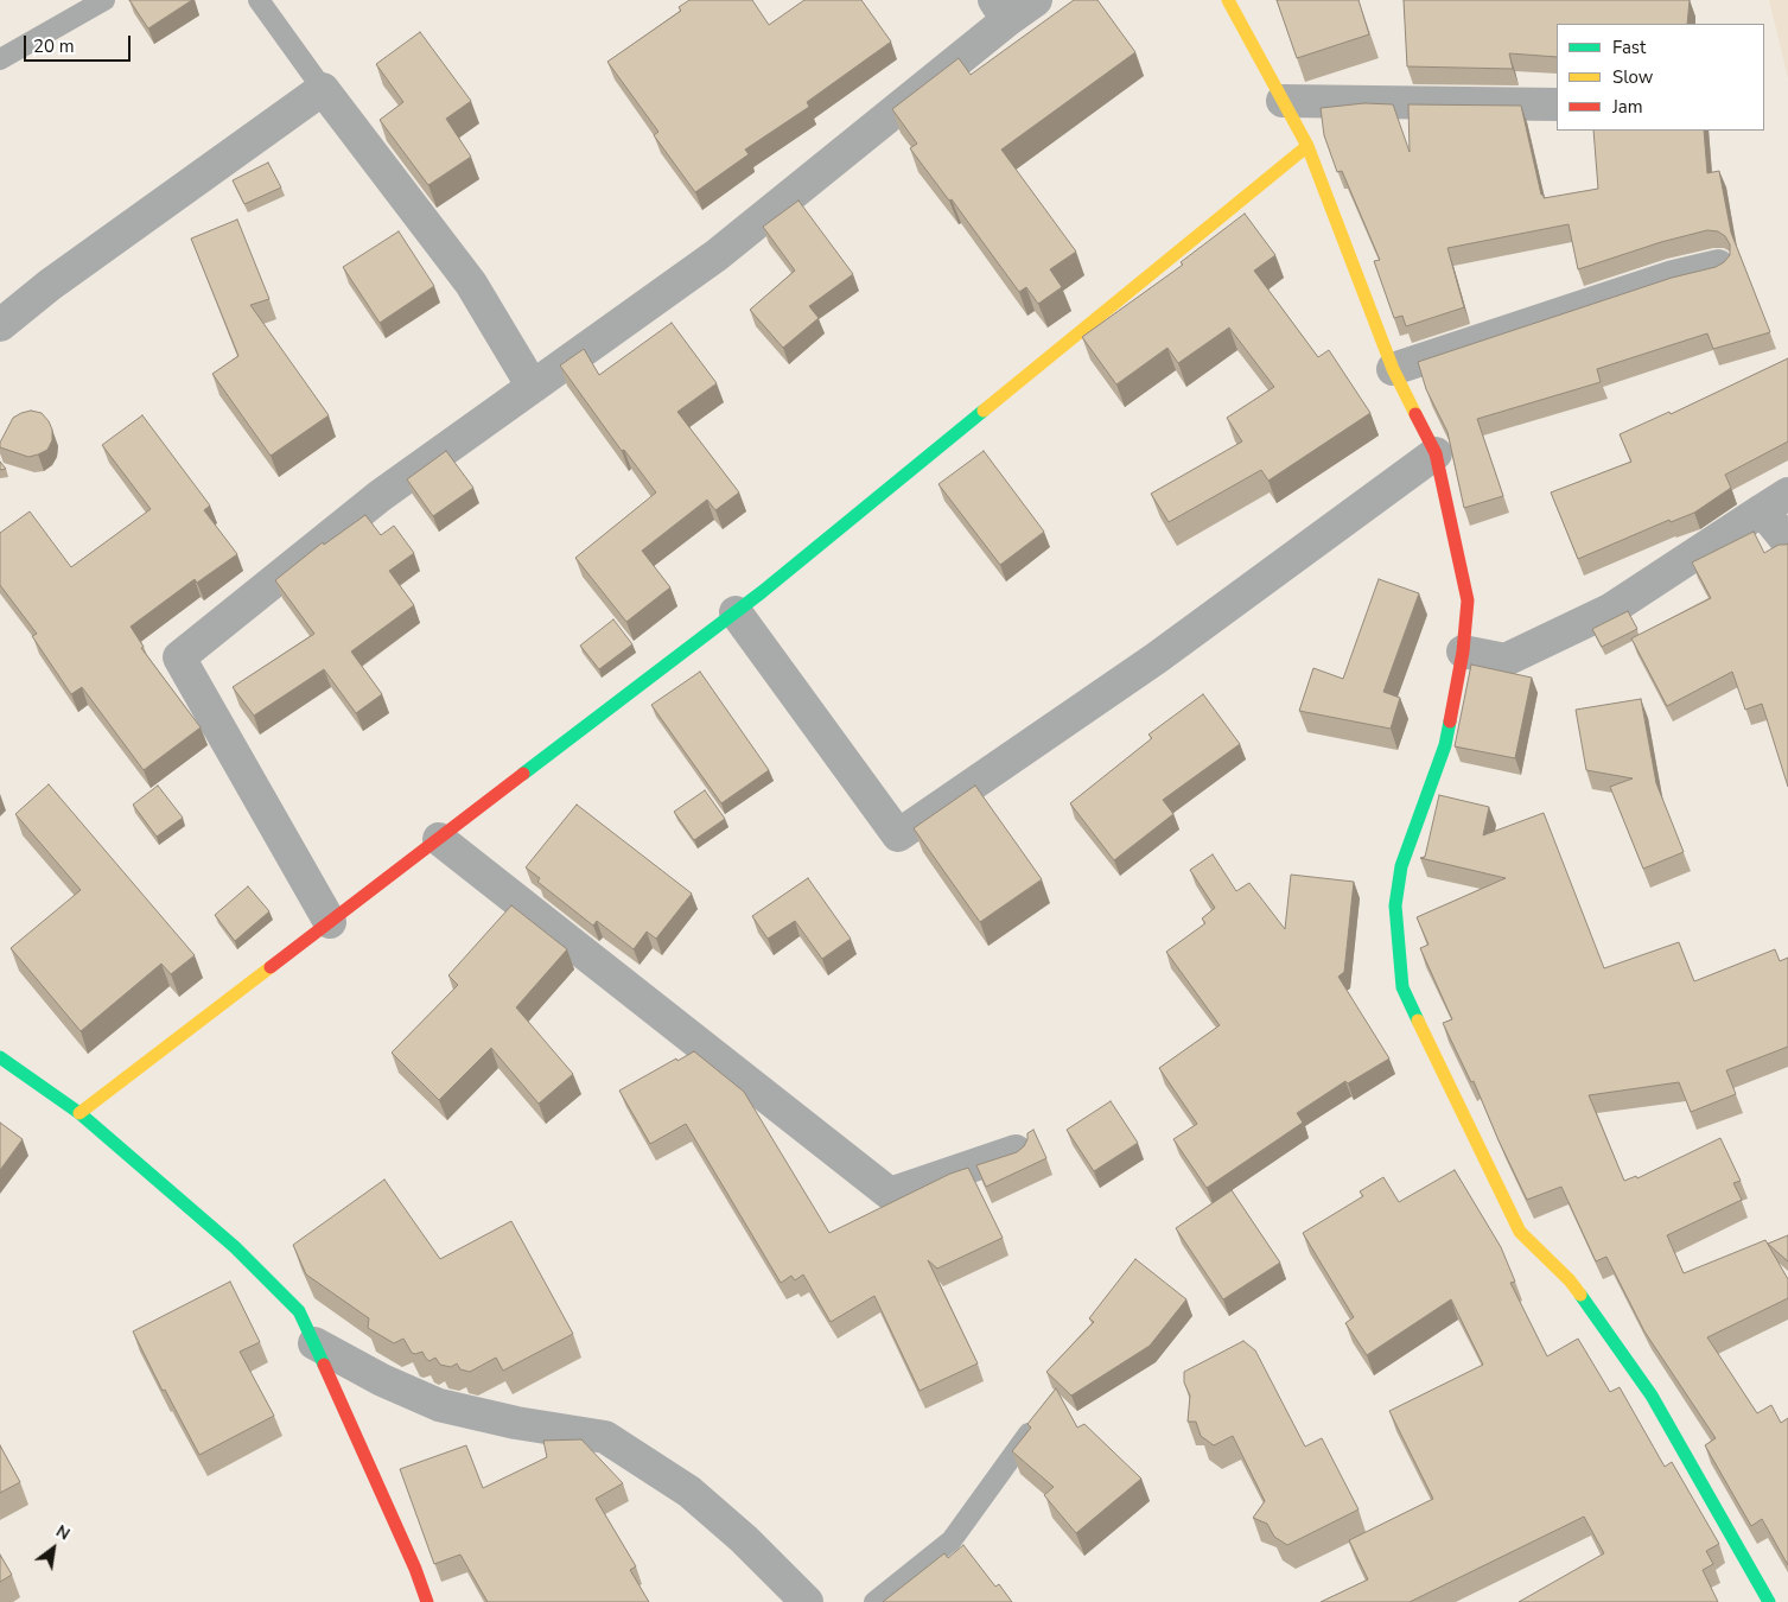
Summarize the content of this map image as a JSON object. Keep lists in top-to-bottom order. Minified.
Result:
{"legend":["Fast","Slow","Jam"],"scale_bar":"20 m","north":"top right"}
